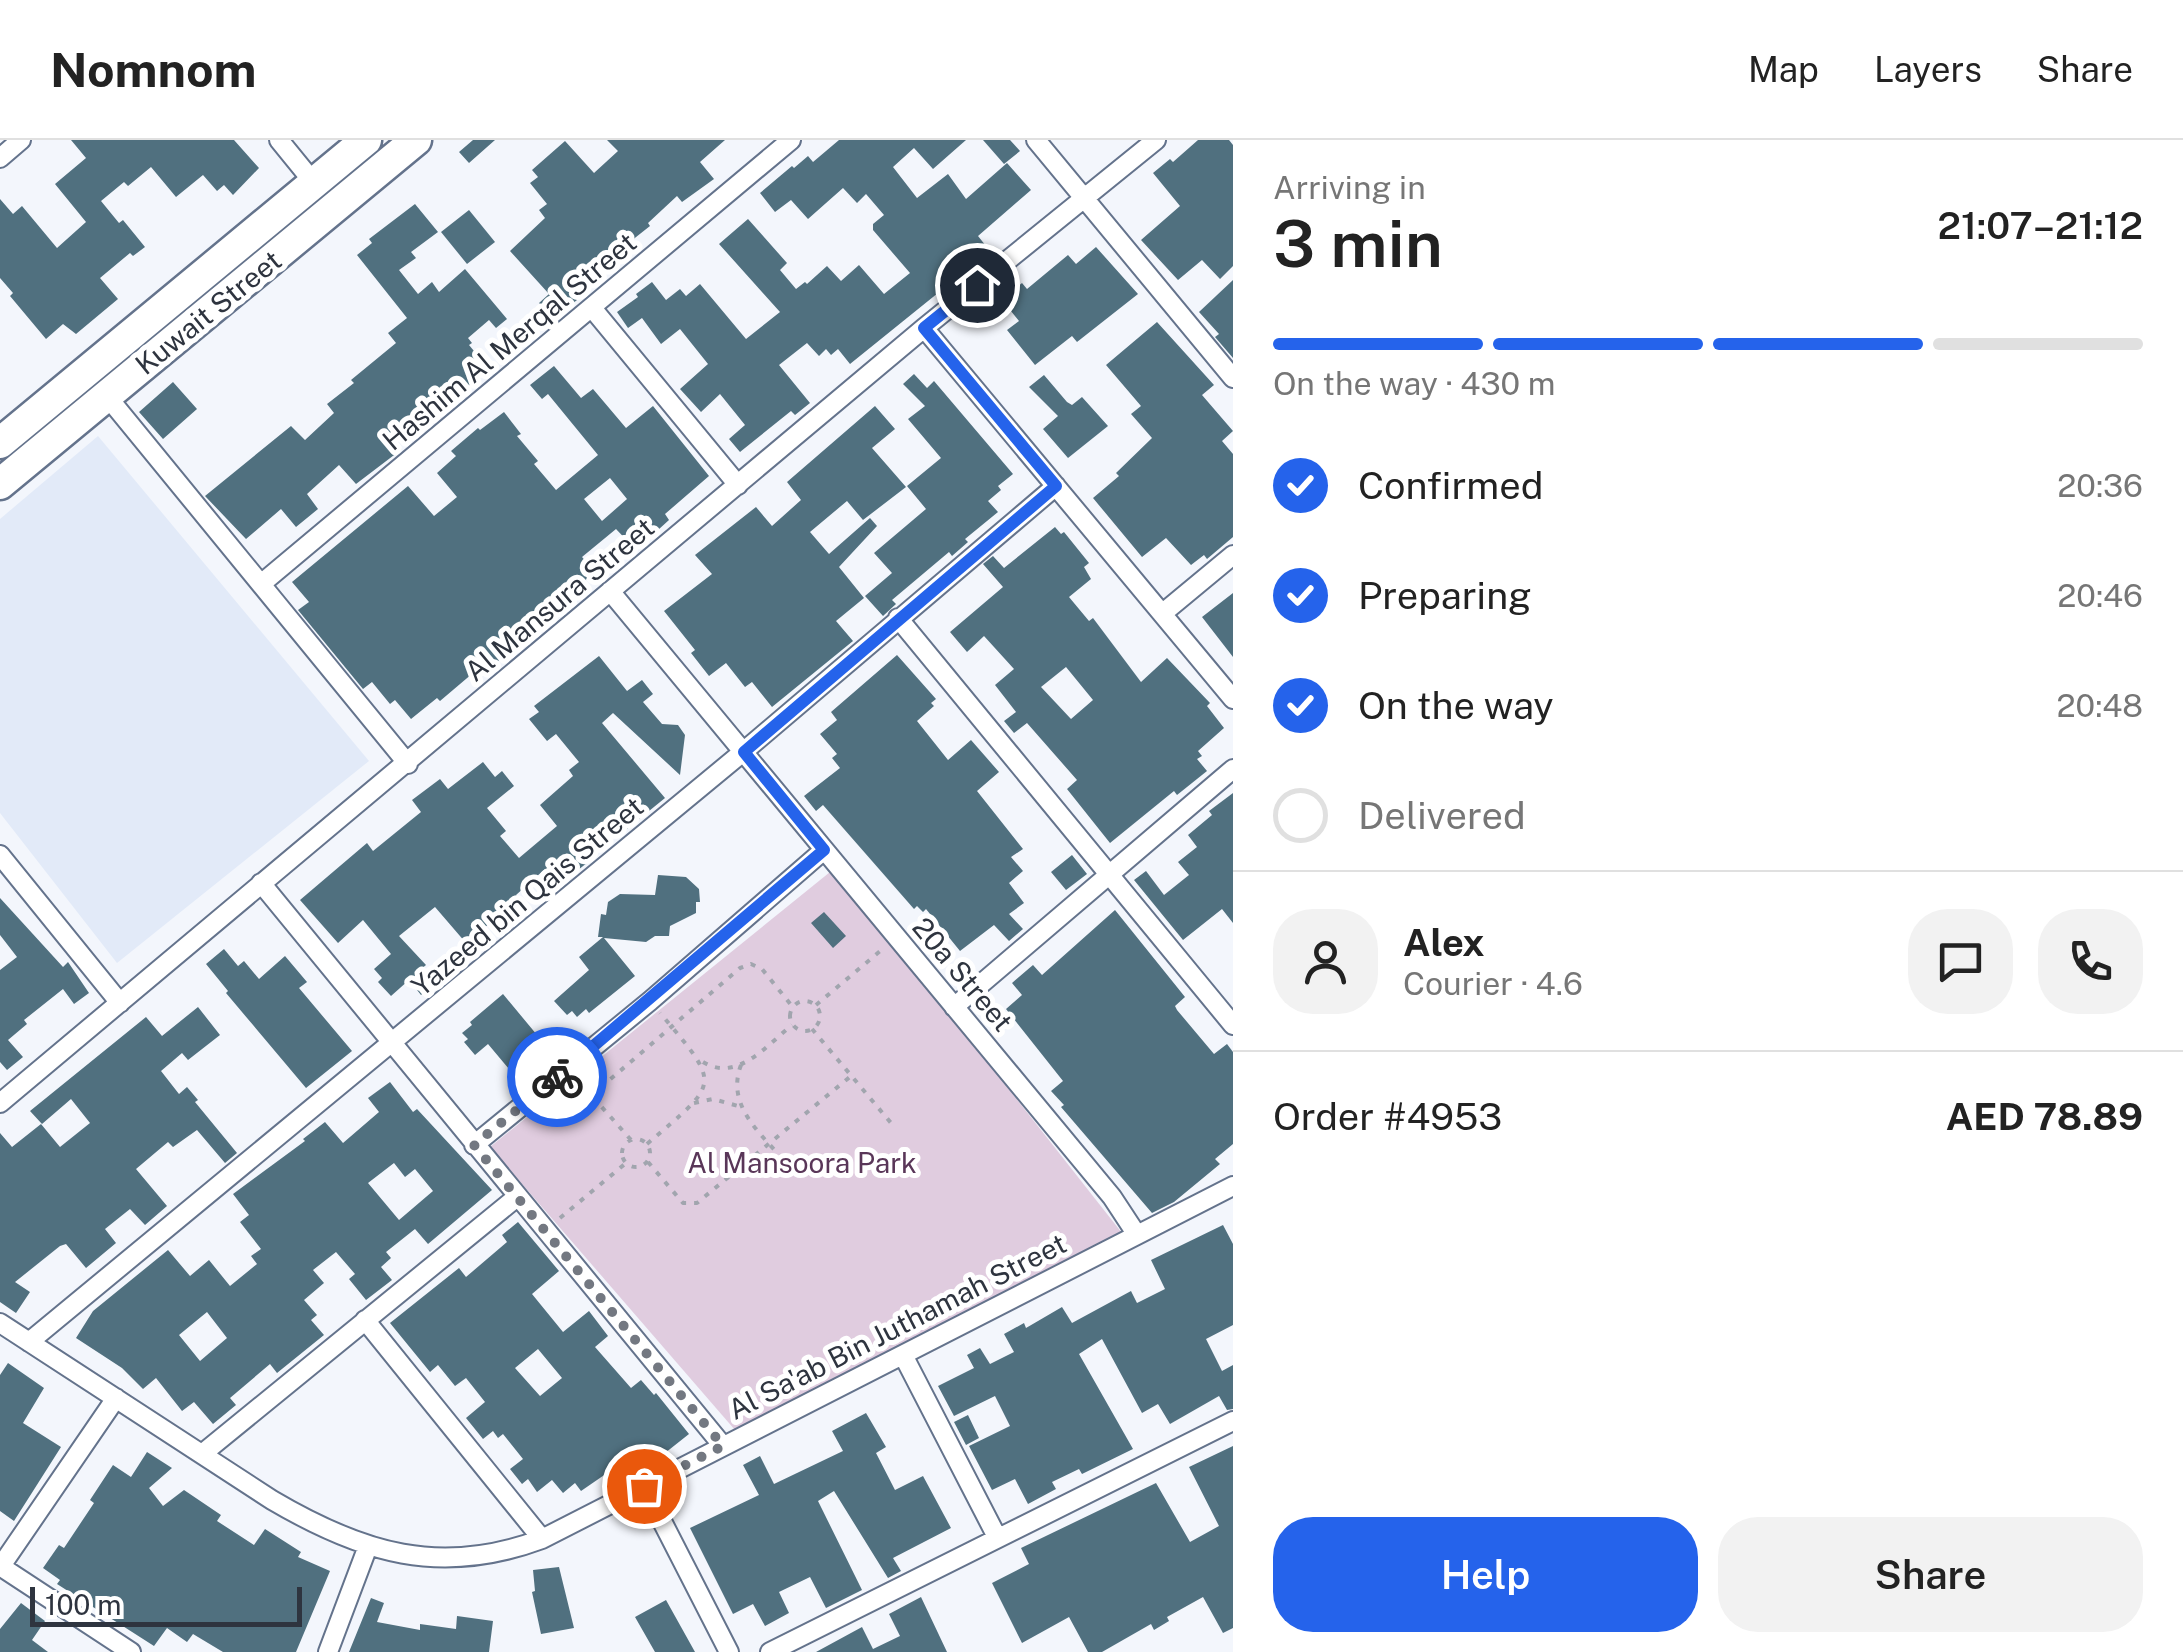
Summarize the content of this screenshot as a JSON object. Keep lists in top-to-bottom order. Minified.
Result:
{"streets":{"main road":["Kuwait Street"],"street":["Hashim Al Merqal Street","Al Mansura Street","Yazeed bin Qais Street","20a Street","Al Sa'ab Bin Juthamah Street"]},"crossings":[["Al Mansura Street","20a Street"],["Yazeed bin Qais Street","20a Street"],["Yazeed bin Qais Street","Al Sa'ab Bin Juthamah Street"],["20a Street","Al Sa'ab Bin Juthamah Street"]],"parks":["Al Mansoora Park"],"scale_bar":"100 m","page":{"header":"Nomnom","nav":["Map","Layers","Share"],"heading":["3 min","Arriving in","21:07–21:12"],"panel":["Alex","Courier · 4.6","Order #4953","AED 78.89"],"bar":"On the way · 430 m","list":[["Confirmed","20:36"],["Preparing","20:46"],["On the way","20:48"],"Delivered"],"buttons":["Help","Share"],"scale":"100 m"}}
